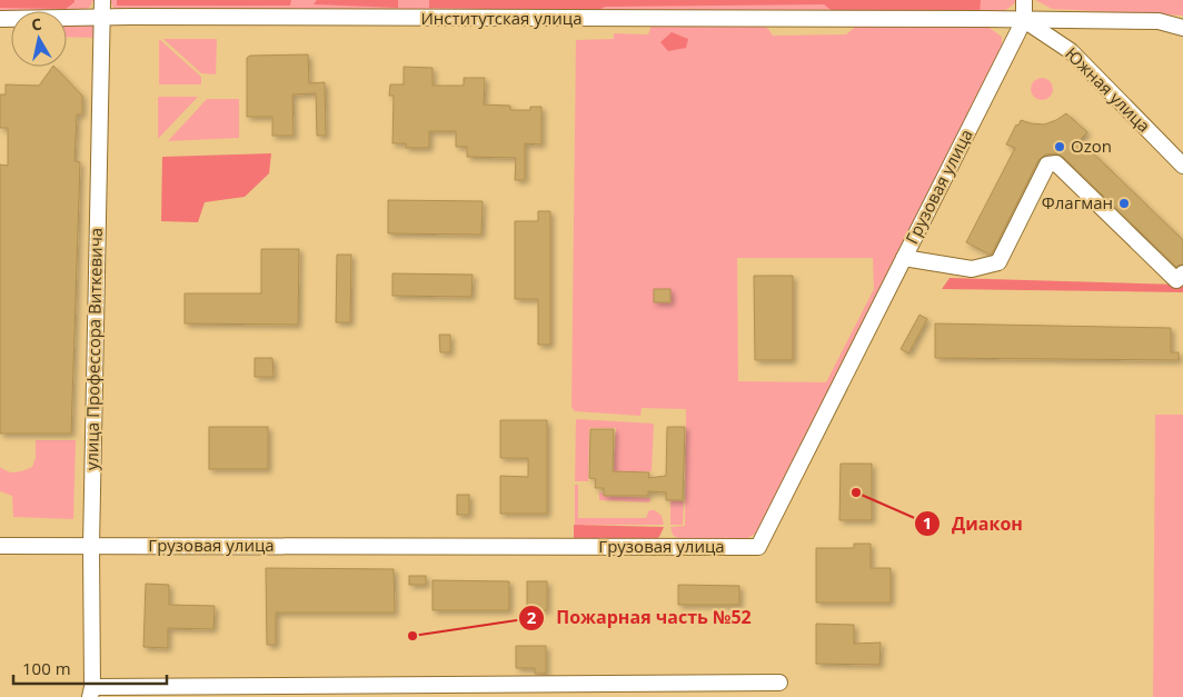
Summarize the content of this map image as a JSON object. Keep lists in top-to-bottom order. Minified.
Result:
{"streets":{"street":["Институтская улица","Южная улица","Грузовая улица","улица Профессора Виткевича"]},"crossings":[["Институтская улица","Южная улица"],["Институтская улица","Грузовая улица"],["Институтская улица","улица Профессора Виткевича"],["Южная улица","Грузовая улица"],["Грузовая улица","улица Профессора Виткевича"]],"places":["Ozon","Флагман","Диакон","Пожарная часть №52"],"scale_bar":"100 m","north":"top"}
